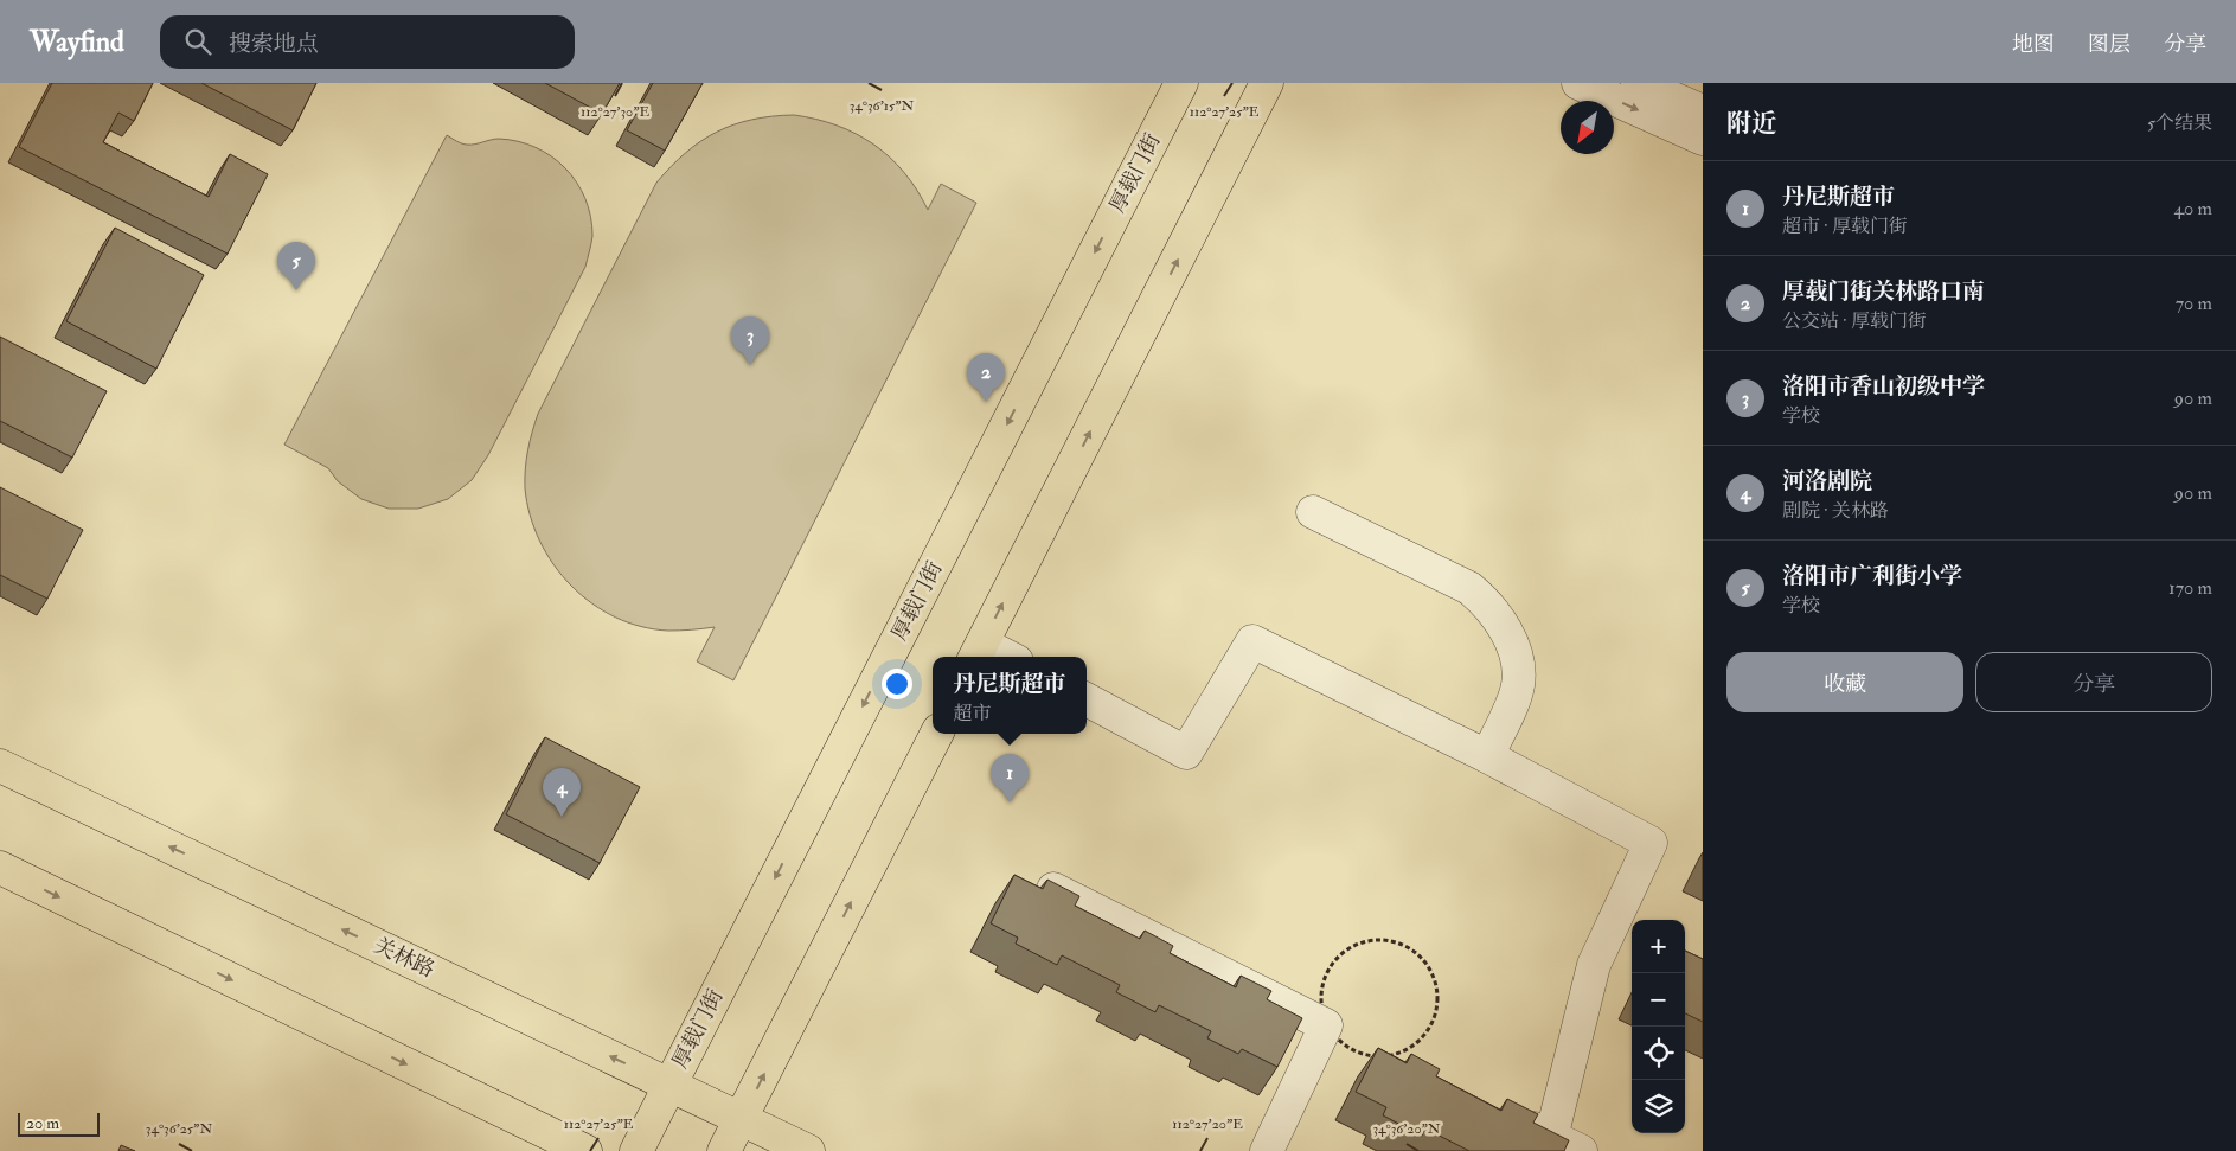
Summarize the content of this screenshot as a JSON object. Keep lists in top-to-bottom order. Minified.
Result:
{"streets":{"main road":["厚载门街","关林路"]},"crossings":[["厚载门街","关林路"]],"scale_bar":"20 m","north":"bottom left","page":{"header":"Wayfind","search":"搜索地点","nav":["地图","图层","分享"],"heading":["附近","5个结果"],"list":[{"mark":"1","name":"丹尼斯超市","note":"超市 · 厚载门街","value":"40 m"},{"mark":"2","name":"厚载门街关林路口南","note":"公交站 · 厚载门街","value":"70 m"},{"mark":"3","name":"洛阳市香山初级中学","note":"学校","value":"90 m"},{"mark":"4","name":"河洛剧院","note":"剧院 · 关林路","value":"90 m"},{"mark":"5","name":"洛阳市广利街小学","note":"学校","value":"170 m"}],"pins":["5","3","2","1","4"],"buttons":["收藏","分享"],"popup":["丹尼斯超市","超市"],"map_buttons":["+","−"],"scale":"20 m"},"coordinates":["34°36'15\"N","112°27'30\"E","112°27'25\"E","112°27'20\"E","34°36'25\"N","34°36'20\"N"]}
